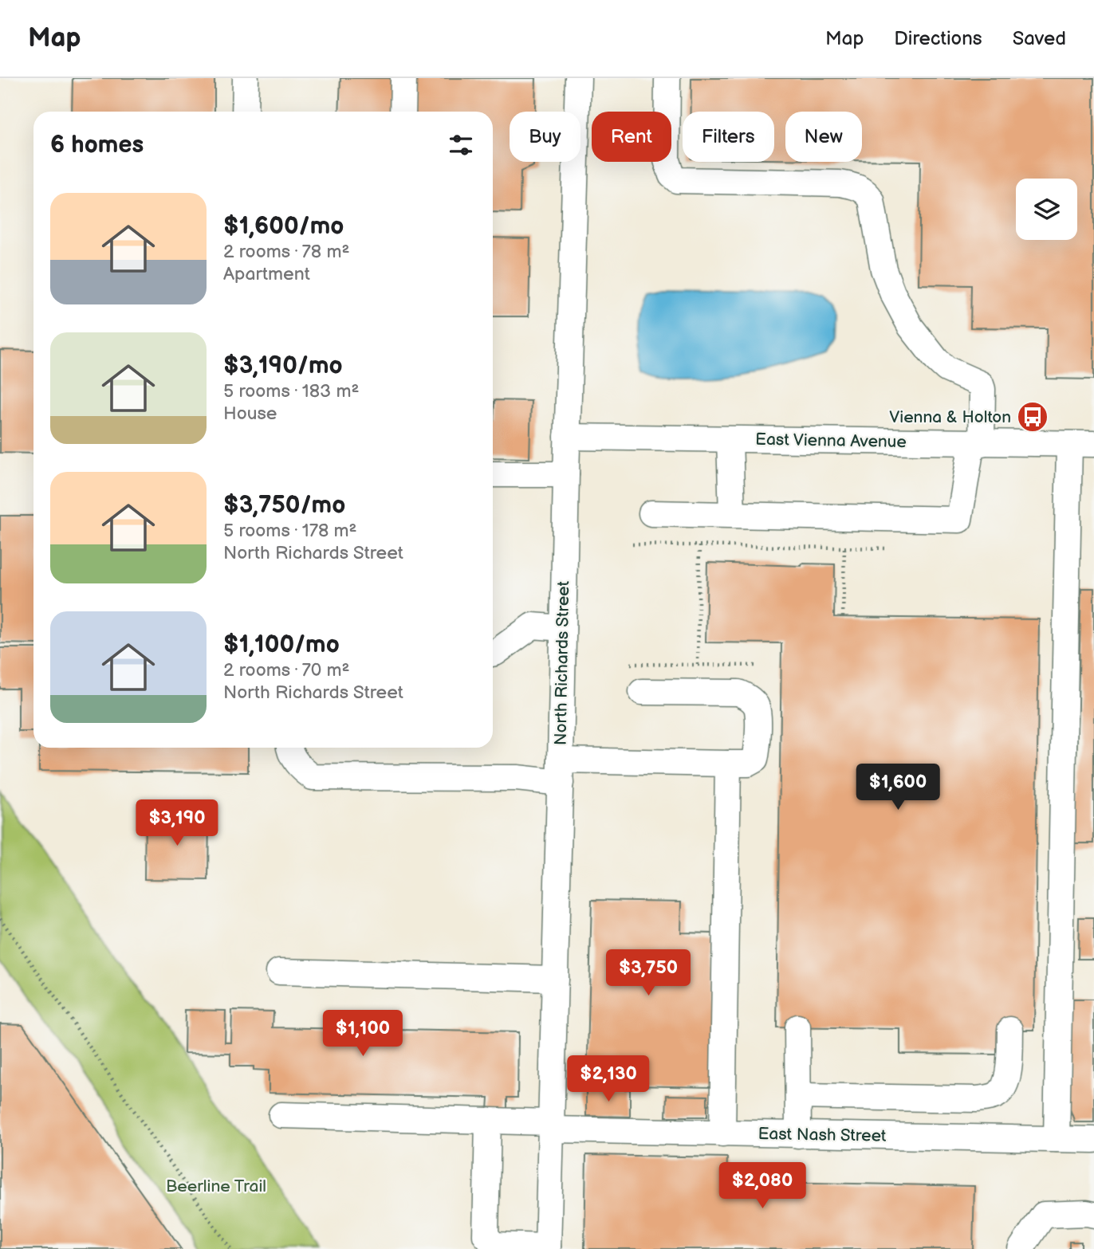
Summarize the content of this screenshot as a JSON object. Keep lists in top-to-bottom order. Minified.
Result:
{"streets":{"street":["East Vienna Avenue","North Richards Street","East Nash Street"]},"crossings":[["East Vienna Avenue","North Richards Street"],["North Richards Street","East Nash Street"]],"parks":["Beerline Trail"],"places":{"bus stop":["Vienna & Holton"]},"page":{"header":"Map","nav":["Map","Directions","Saved"],"chip":["Buy","Rent","Filters","New"],"heading":"6 homes","list":[{"name":"$1,600/mo","note":"2 rooms · 78 m² · Apartment"},{"name":"$3,190/mo","note":"5 rooms · 183 m² · House"},{"name":"$3,750/mo","note":"5 rooms · 178 m² · North Richards Street"},{"name":"$1,100/mo","note":"2 rooms · 70 m² · North Richards Street"}],"price":["$1,600","$3,190","$3,750","$1,100","$2,130","$2,080"]}}
